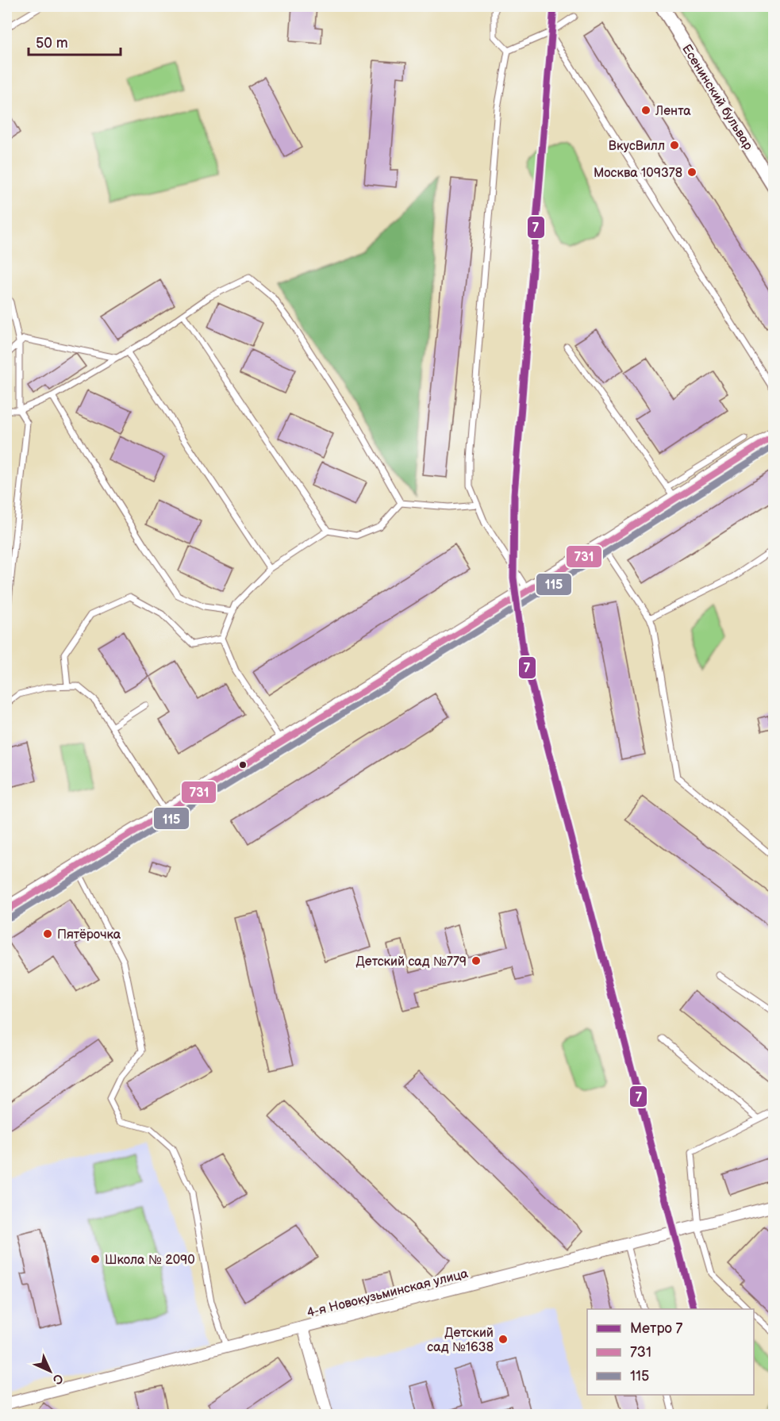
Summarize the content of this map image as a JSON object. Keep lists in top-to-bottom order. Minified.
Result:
{"streets":{"street":["Есенинский бульвар","4-я Новокузьминская улица"]},"places":["Лента","ВкусВилл","Москва 109378","Пятёрочка","Детский сад №779","Школа № 2090","Детский сад №1638"],"lines":["metro line 7","transit line 731","transit line 115"],"legend":["Метро 7","731","115"],"scale_bar":"50 m","north":"bottom right"}
